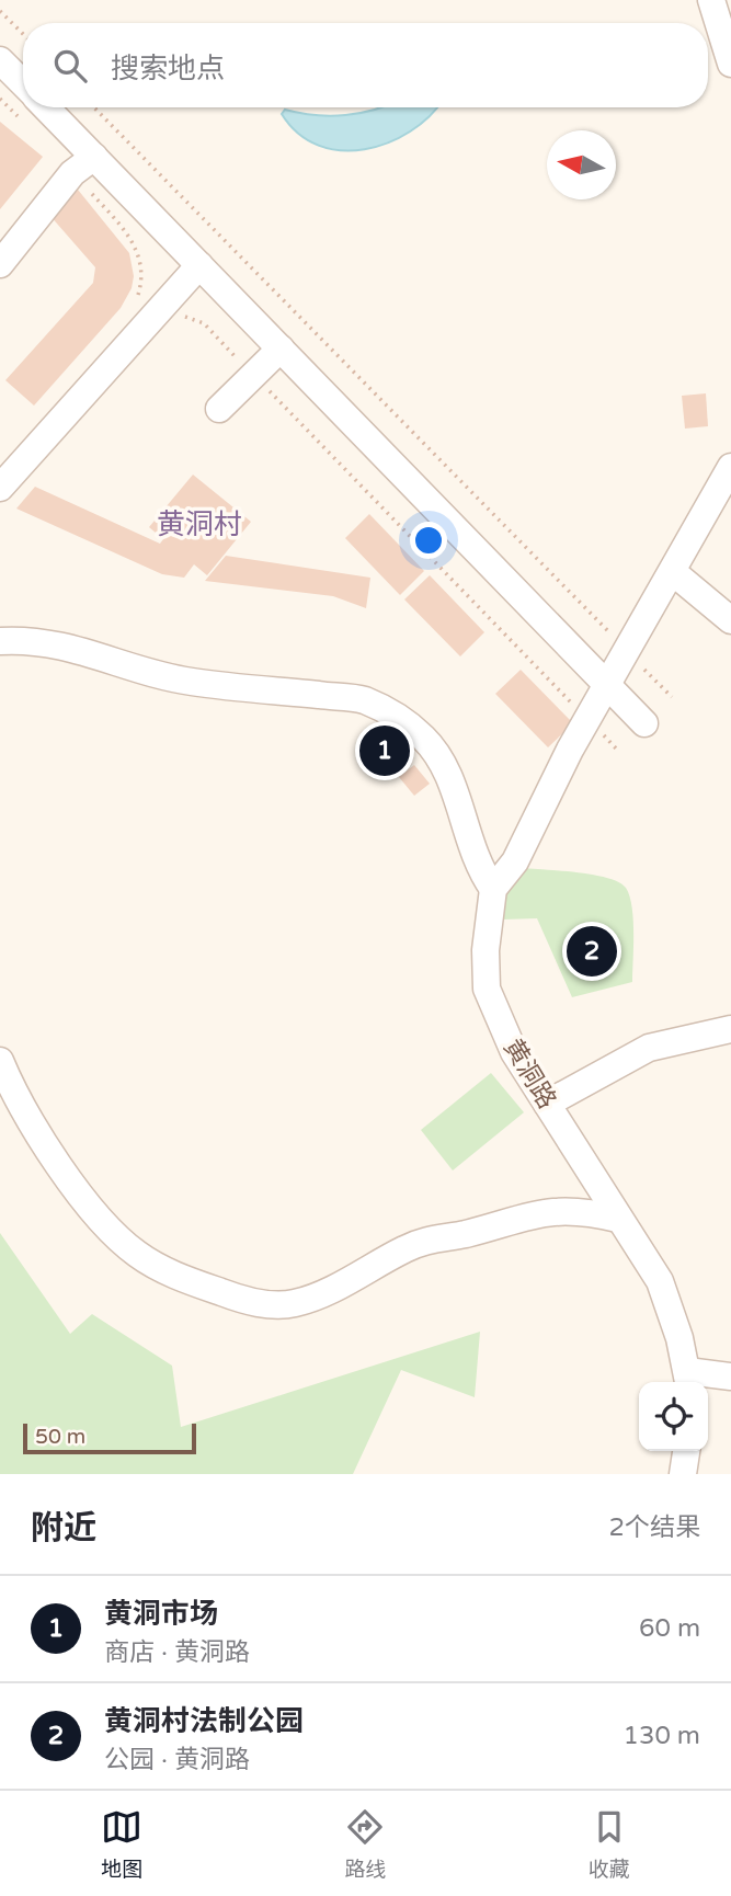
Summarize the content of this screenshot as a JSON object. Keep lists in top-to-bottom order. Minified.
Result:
{"streets":{"street":["黄洞路"]},"districts":["黄洞村"],"scale_bar":"50 m","north":"left","page":{"search":"搜索地点","pins":["1","2"],"scale":"50 m","heading":["附近","2个结果"],"list":[{"mark":"1","name":"黄洞市场","note":"商店 · 黄洞路","value":"60 m"},{"mark":"2","name":"黄洞村法制公园","note":"公园 · 黄洞路","value":"130 m"}],"nav":["地图","路线","收藏"]}}
